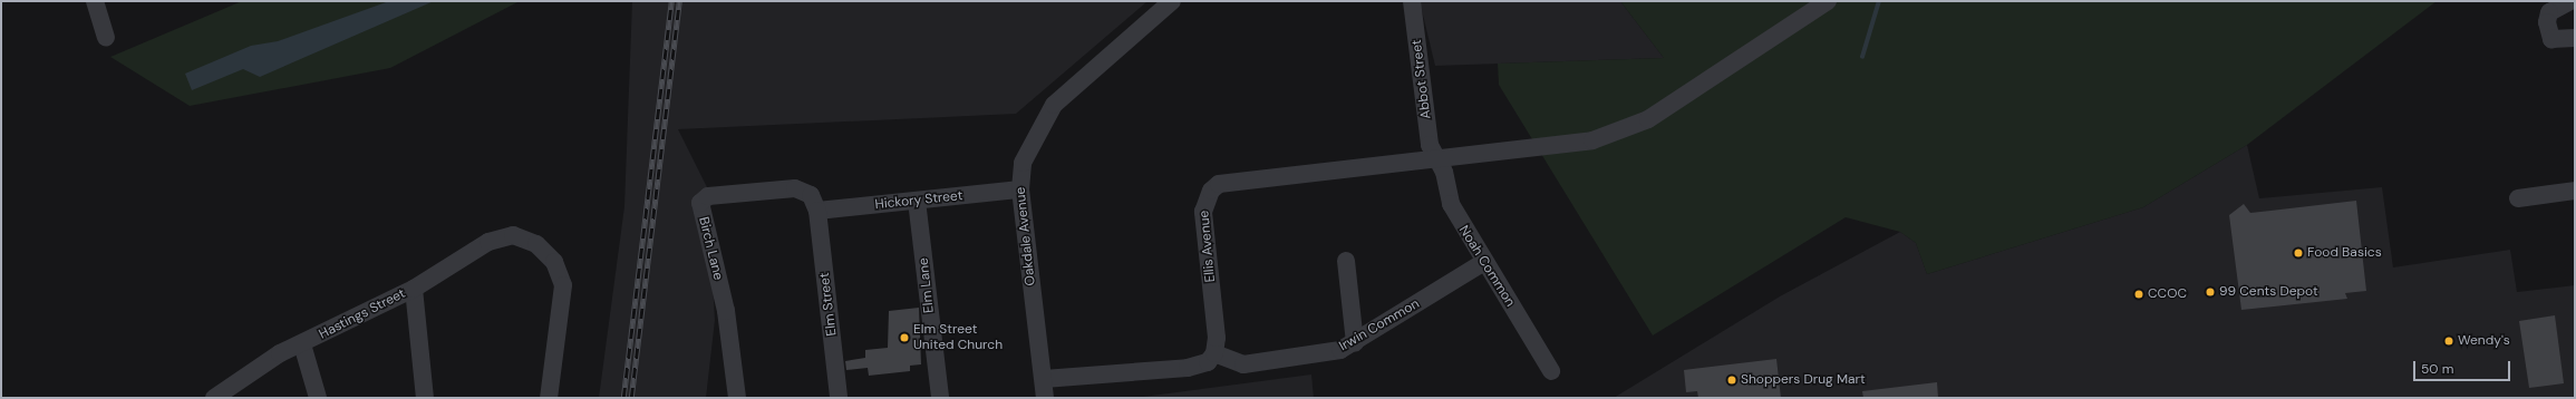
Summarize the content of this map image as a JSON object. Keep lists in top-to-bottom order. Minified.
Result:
{"streets":{"street":["Abbot Street","Hickory Street","Oakdale Avenue","Ellis Avenue","Birch Lane","Noah Common","Elm Lane","Elm Street","Hastings Street","Irwin Common"]},"crossings":[["Abbot Street","Ellis Avenue"],["Abbot Street","Noah Common"],["Hickory Street","Oakdale Avenue"],["Hickory Street","Birch Lane"],["Hickory Street","Elm Lane"],["Hickory Street","Elm Street"],["Ellis Avenue","Noah Common"],["Ellis Avenue","Irwin Common"],["Birch Lane","Elm Street"],["Noah Common","Irwin Common"]],"places":["Food Basics","99 Cents Depot","CCOC","Elm Street United Church","Wendy's","Shoppers Drug Mart"],"scale_bar":"50 m"}
